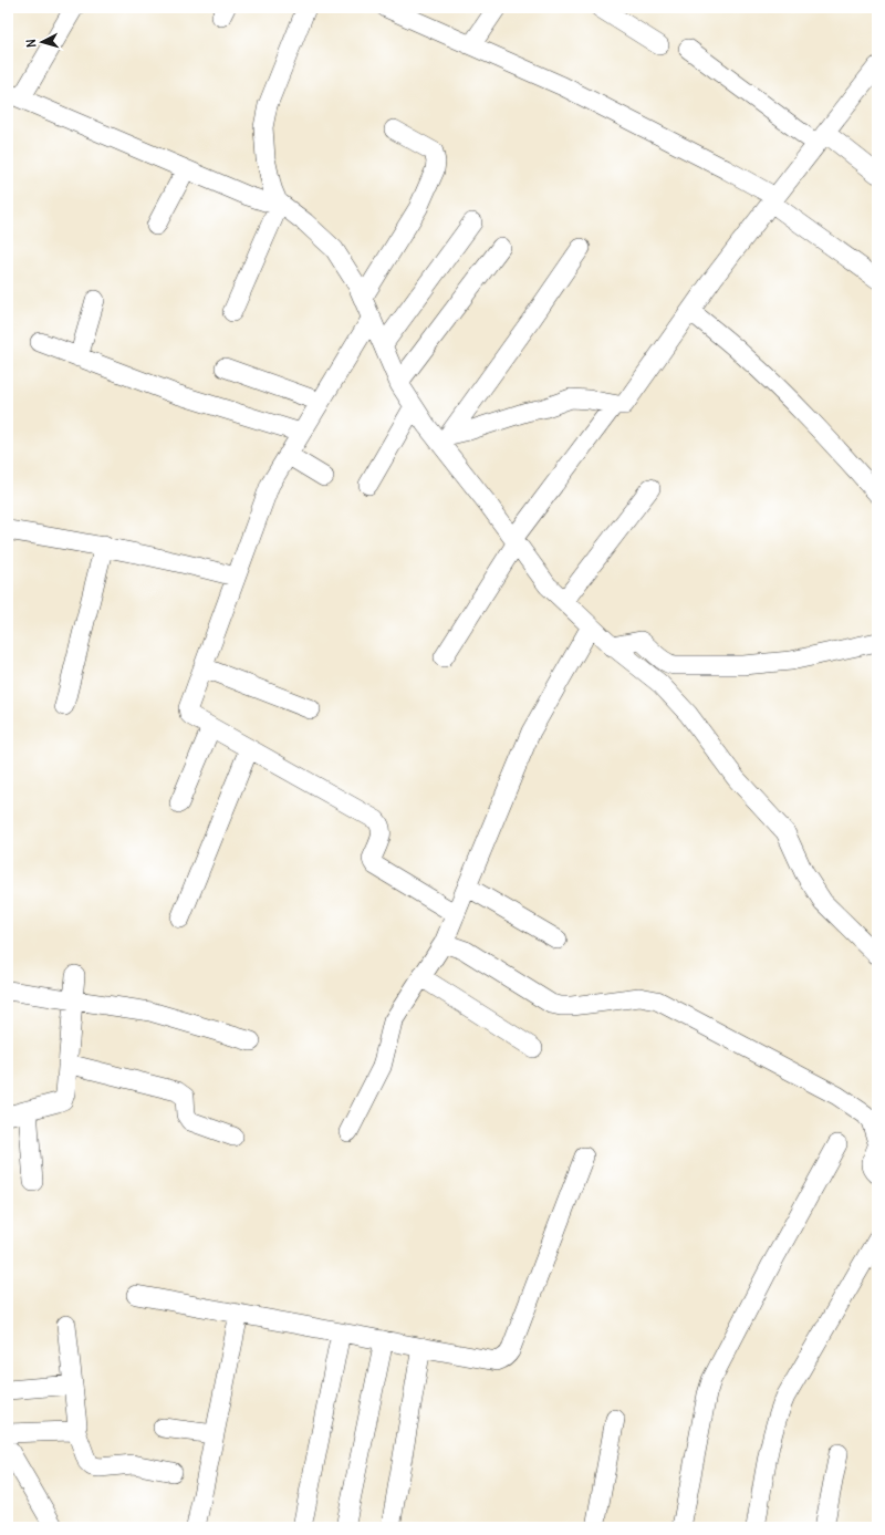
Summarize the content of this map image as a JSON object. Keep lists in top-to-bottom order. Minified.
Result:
{"north":"left"}
